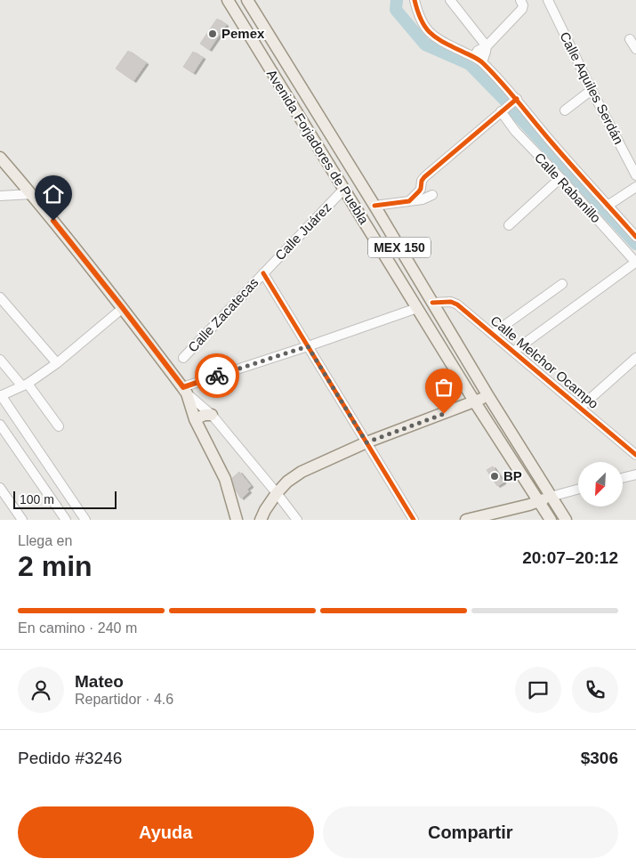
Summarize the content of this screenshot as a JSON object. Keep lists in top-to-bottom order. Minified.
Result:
{"streets":{"main road":["Avenida Forjadores de Puebla","MEX 150"],"street":["Calle Aquiles Serdán","Calle Rabanillo","Calle Juárez","Calle Zacatecas","Calle Melchor Ocampo"]},"crossings":[["Avenida Forjadores de Puebla","Calle Juárez"],["Avenida Forjadores de Puebla","Calle Melchor Ocampo"],["Calle Juárez","Calle Zacatecas"]],"places":["Pemex","BP"],"scale_bar":"100 m","north":"bottom left","page":{"scale":"100 m","heading":["2 min","Llega en","20:07–20:12"],"panel":["Mateo","Repartidor · 4.6","Pedido #3246","$306"],"bar":"En camino · 240 m","buttons":["Ayuda","Compartir"]}}
